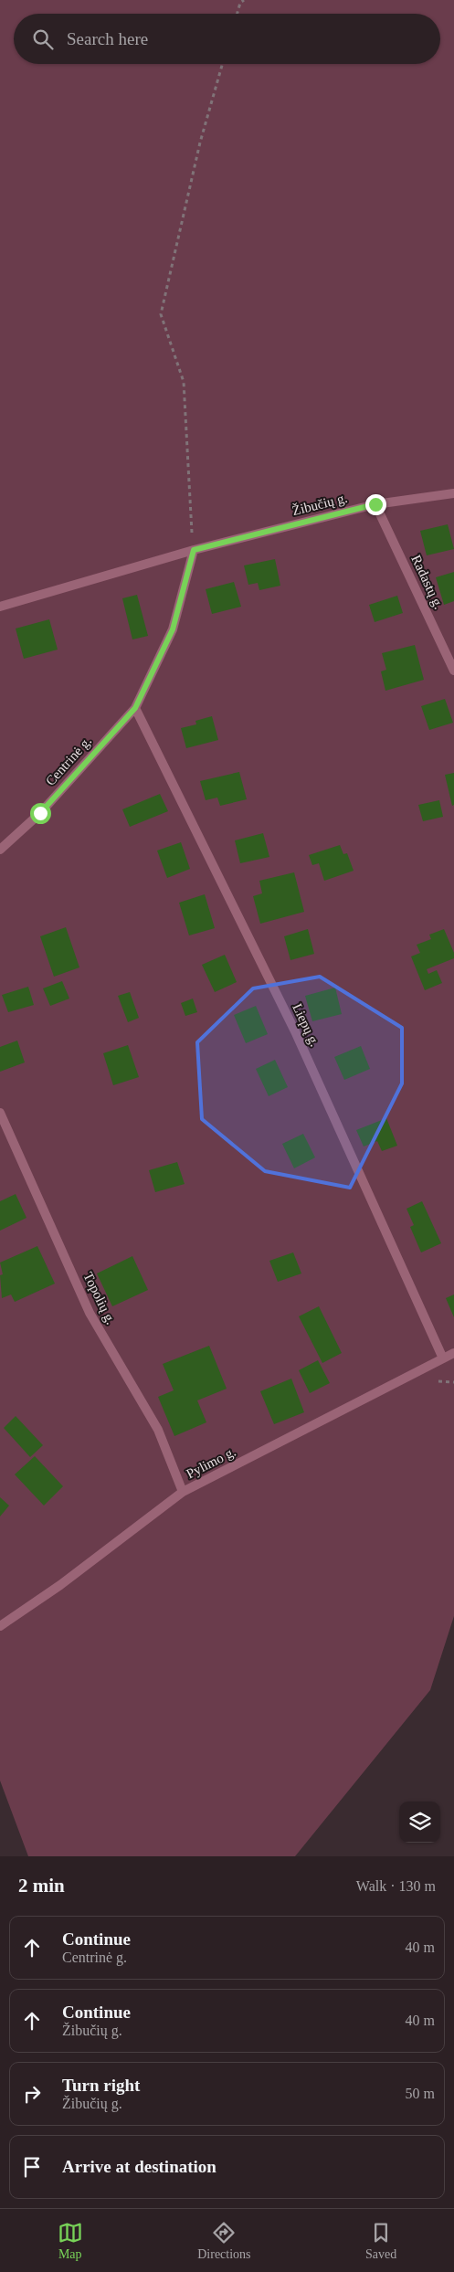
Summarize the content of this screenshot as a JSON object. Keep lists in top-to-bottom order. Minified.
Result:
{"streets":{"street":["Žibučių g.","Radastų g.","Centrinė g.","Liepų g.","Topolių g.","Pylimo g."]},"crossings":[["Žibučių g.","Radastų g."],["Centrinė g.","Liepų g."],["Liepų g.","Pylimo g."],["Topolių g.","Pylimo g."]],"page":{"search":"Search here","heading":["2 min","Walk · 130 m"],"list":[["Continue","Centrinė g.","40 m"],["Continue","Žibučių g.","40 m"],["Turn right","Žibučių g.","50 m"],"Arrive at destination"],"nav":["Map","Directions","Saved"]}}
